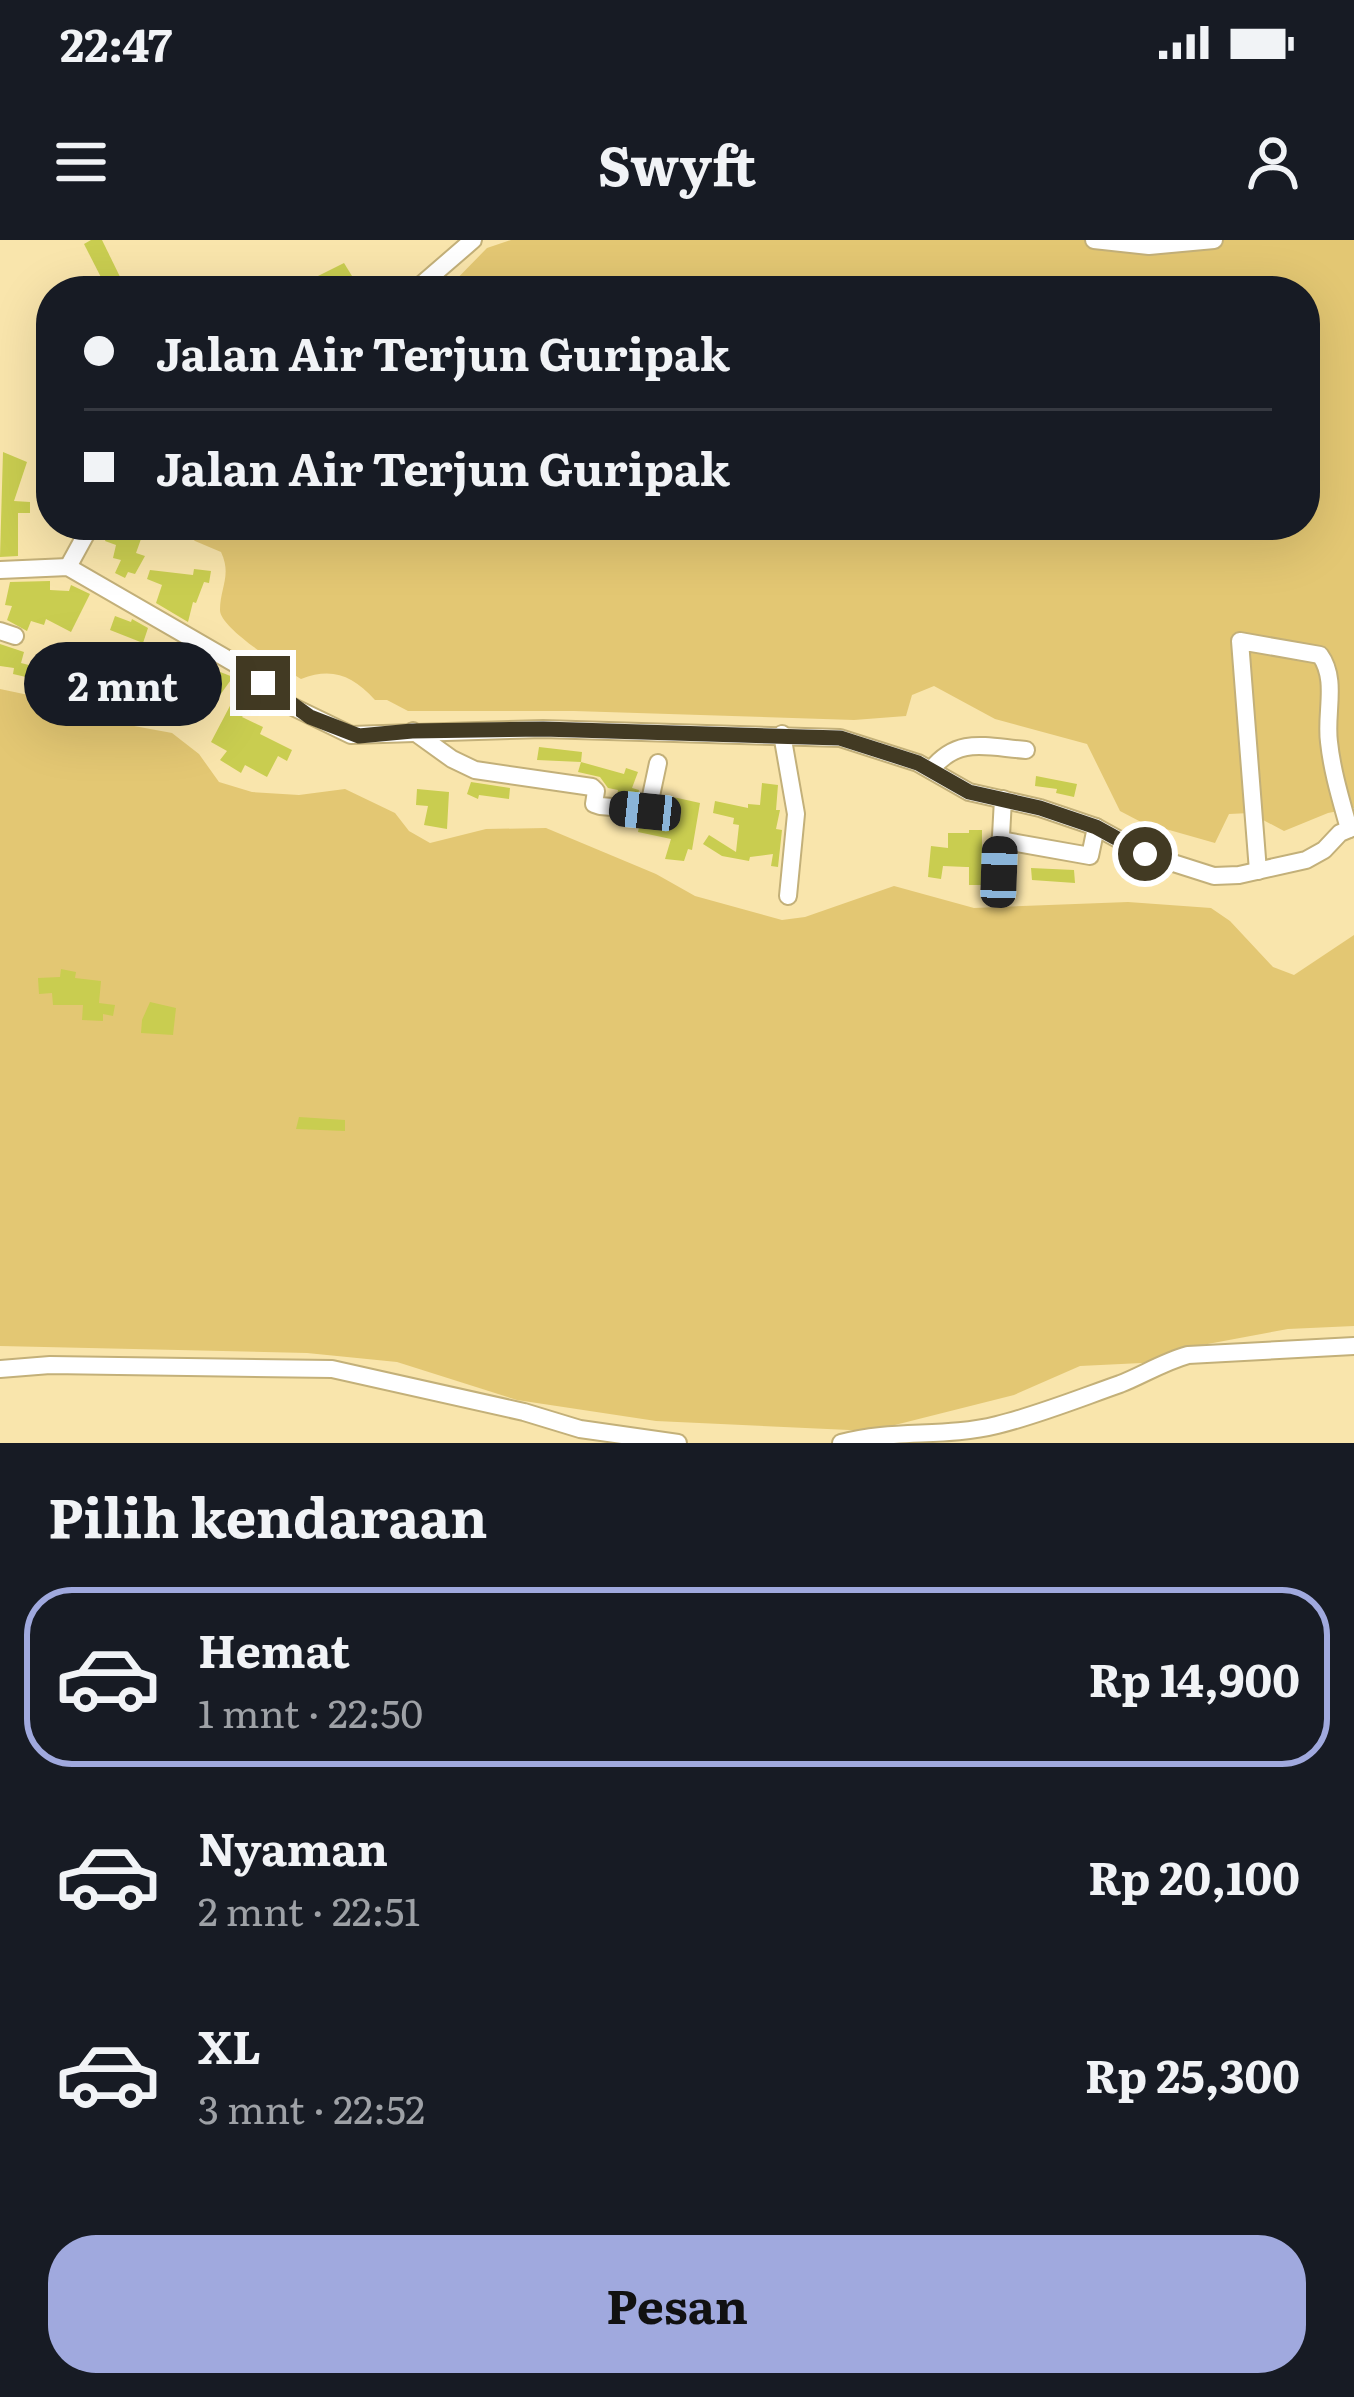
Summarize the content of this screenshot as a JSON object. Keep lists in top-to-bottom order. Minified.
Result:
{"page":{"status":"22:47","header":"Swyft","banner":["Jalan Air Terjun Guripak","Jalan Air Terjun Guripak"],"bubble":"2 mnt","heading":"Pilih kendaraan","list":[{"name":"Hemat","note":"1 mnt · 22:50","value":"Rp 14,900"},{"name":"Nyaman","note":"2 mnt · 22:51","value":"Rp 20,100"},{"name":"XL","note":"3 mnt · 22:52","value":"Rp 25,300"}],"buttons":"Pesan"}}
